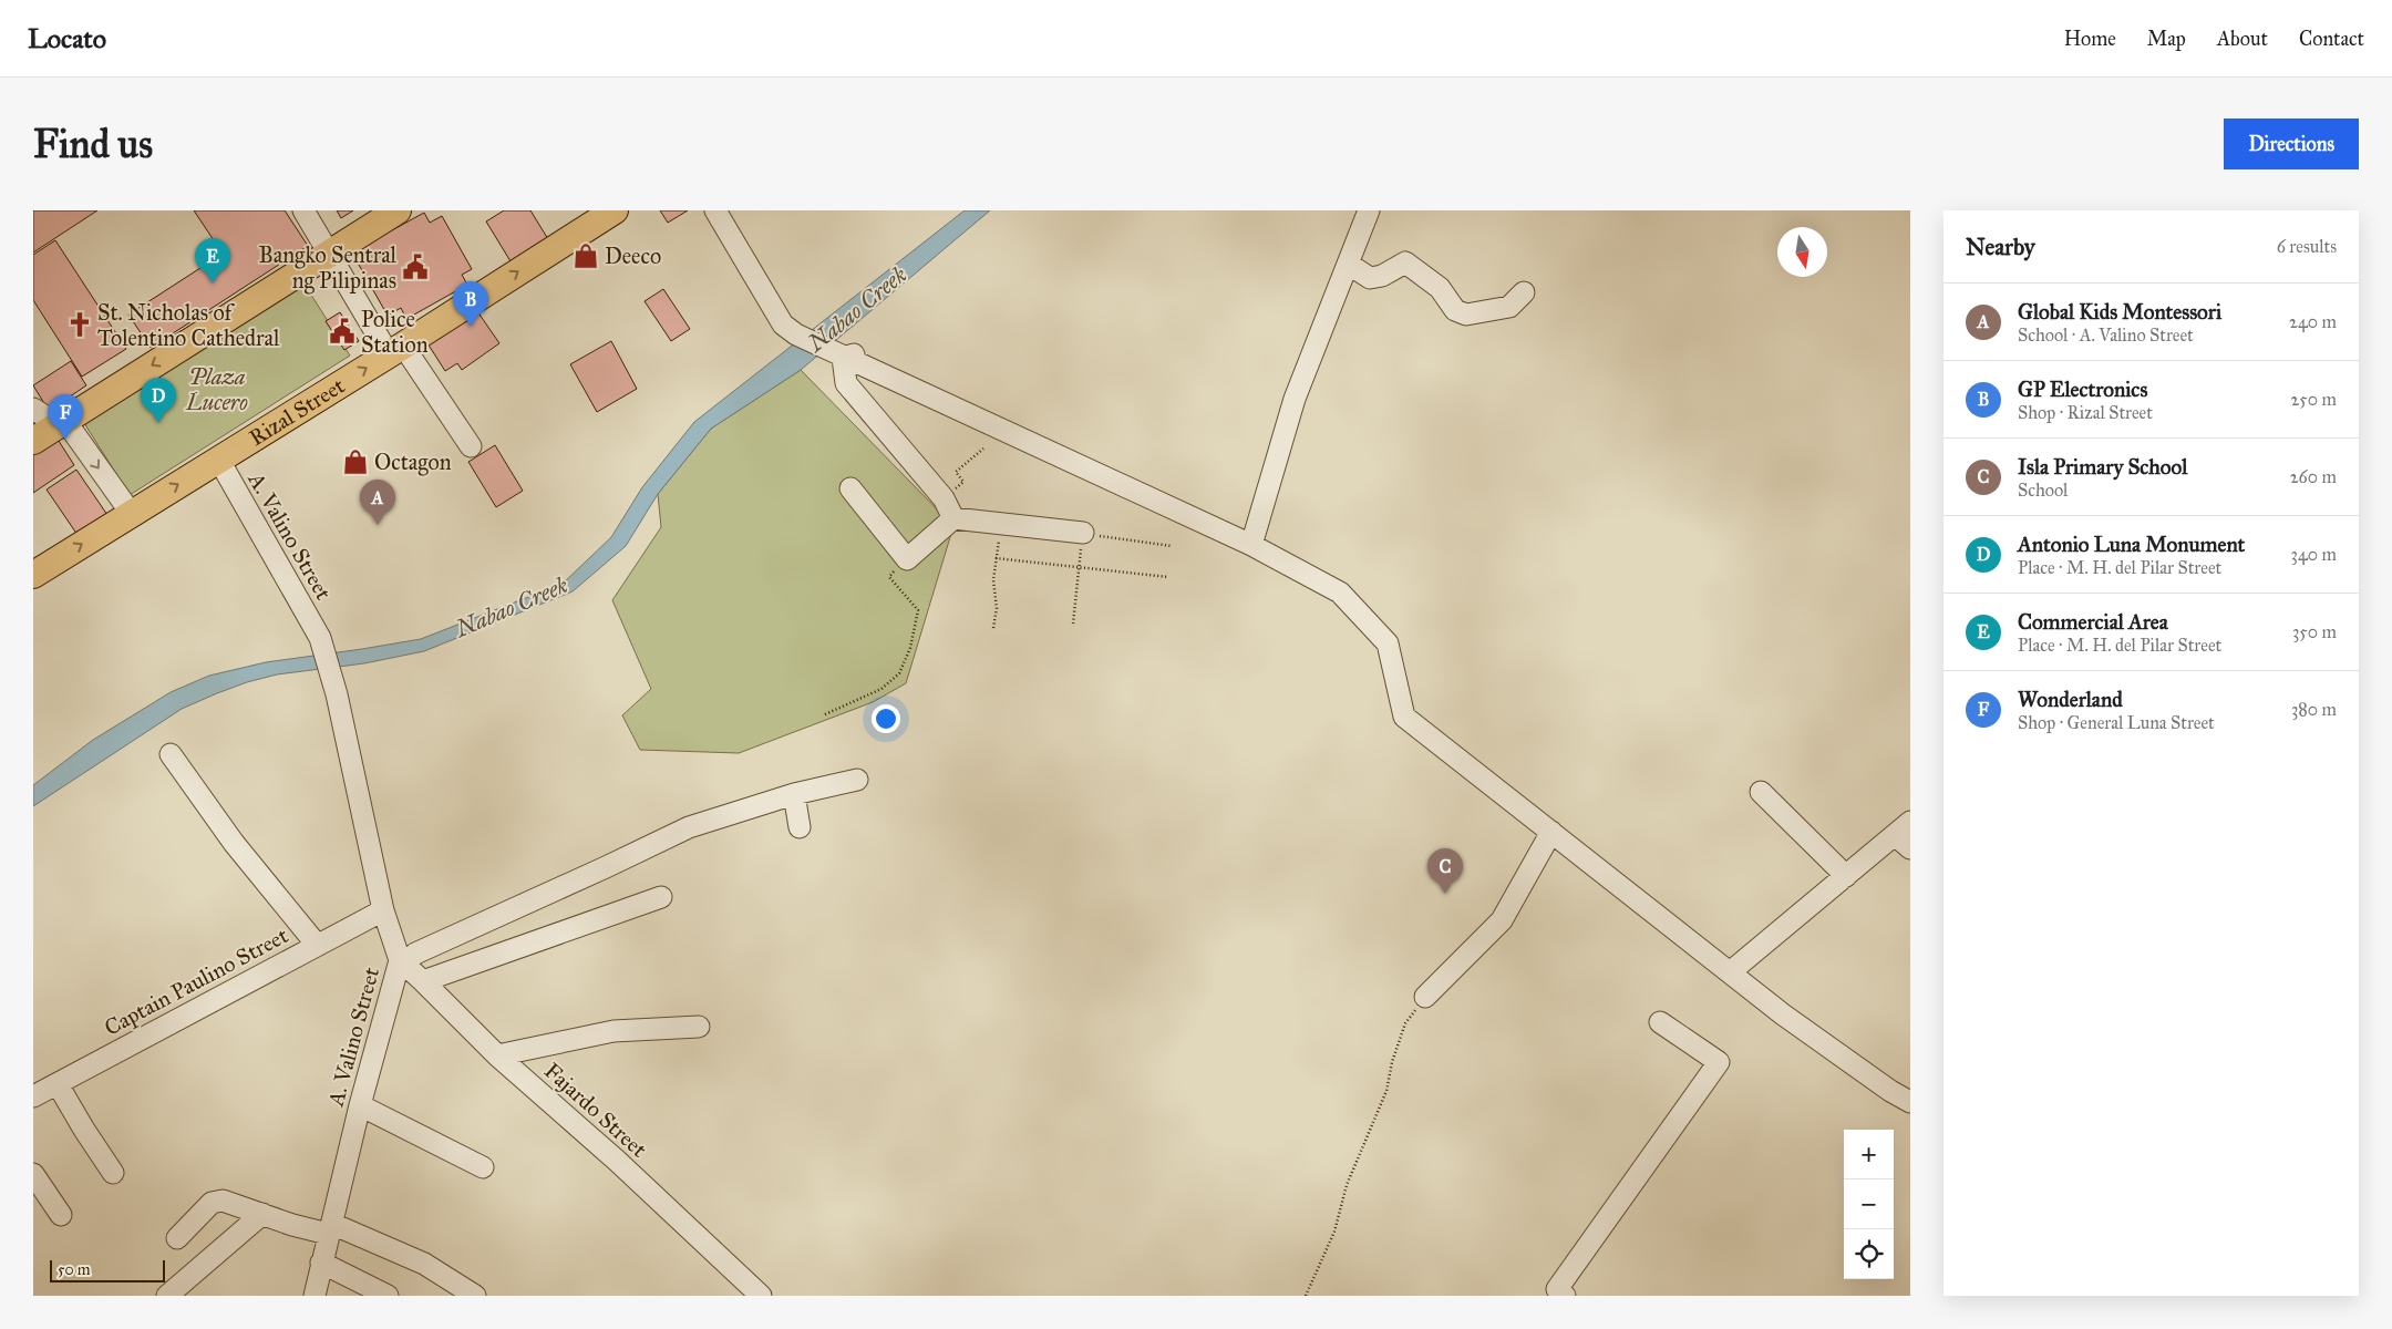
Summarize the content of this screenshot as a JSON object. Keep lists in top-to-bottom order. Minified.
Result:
{"streets":{"main road":["Rizal Street"],"street":["A. Valino Street","Captain Paulino Street","Fajardo Street"]},"crossings":[["Rizal Street","A. Valino Street"],["A. Valino Street","Captain Paulino Street"],["A. Valino Street","Fajardo Street"]],"water":["Nabao Creek"],"parks":["Plaza Lucero"],"places":{"shop":["Deeco","Octagon"],"public building":["Bangko Sentral ng Pilipinas","Police Station"],"church":["St. Nicholas of Tolentino Cathedral"]},"scale_bar":"50 m","north":"bottom","page":{"header":"Locato","nav":["Home","Map","About","Contact"],"buttons":"Directions","title":"Find us","heading":["Nearby","6 results"],"pins":["E","B","D","F","A","C"],"list":[{"mark":"A","name":"Global Kids Montessori","note":"School · A. Valino Street","value":"240 m"},{"mark":"B","name":"GP Electronics","note":"Shop · Rizal Street","value":"250 m"},{"mark":"C","name":"Isla Primary School","note":"School","value":"260 m"},{"mark":"D","name":"Antonio Luna Monument","note":"Place · M. H. del Pilar Street","value":"340 m"},{"mark":"E","name":"Commercial Area","note":"Place · M. H. del Pilar Street","value":"350 m"},{"mark":"F","name":"Wonderland","note":"Shop · General Luna Street","value":"380 m"}],"map_buttons":["+","−"],"scale":"50 m"}}
